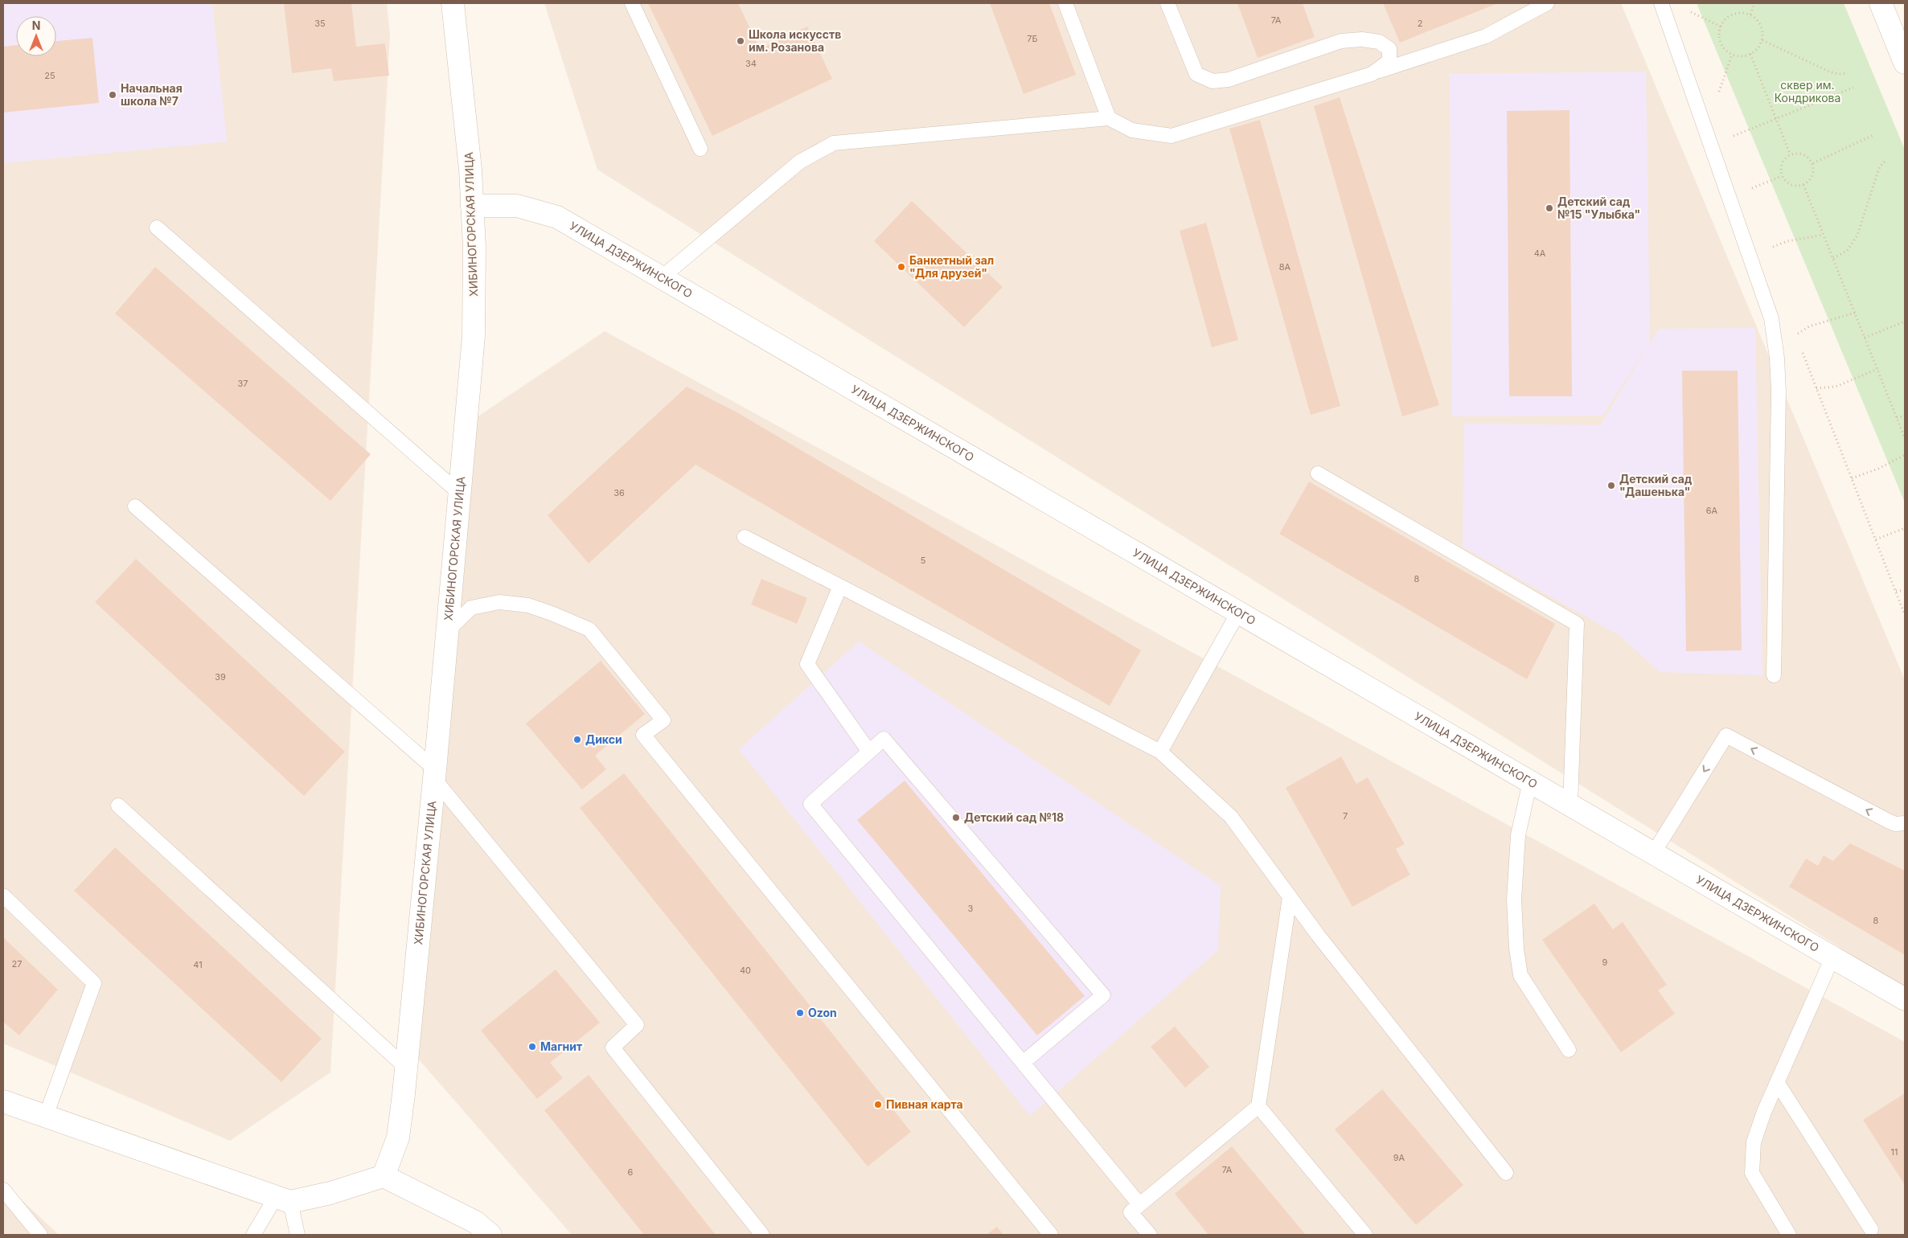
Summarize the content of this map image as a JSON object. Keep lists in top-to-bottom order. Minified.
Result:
{"streets":{"street":["ХИБИНОГОРСКАЯ УЛИЦА","УЛИЦА ДЗЕРЖИНСКОГО"]},"crossings":[["ХИБИНОГОРСКАЯ УЛИЦА","УЛИЦА ДЗЕРЖИНСКОГО"]],"parks":["сквер им. Кондрикова"],"places":["Школа искусств им. Розанова","Начальная школа №7","Детский сад №15 \"Улыбка\"","Банкетный зал \"Для друзей\"","Детский сад \"Дашенька\"","Дикси","Детский сад №18","Ozon","Магнит","Пивная карта"],"house_numbers":["7А","35","2","7Б","34","25","4А","8А","37","36","6А","5","8","39","7","3","8","9","27","41","40","11","9А","7А","6"],"north":"top"}
